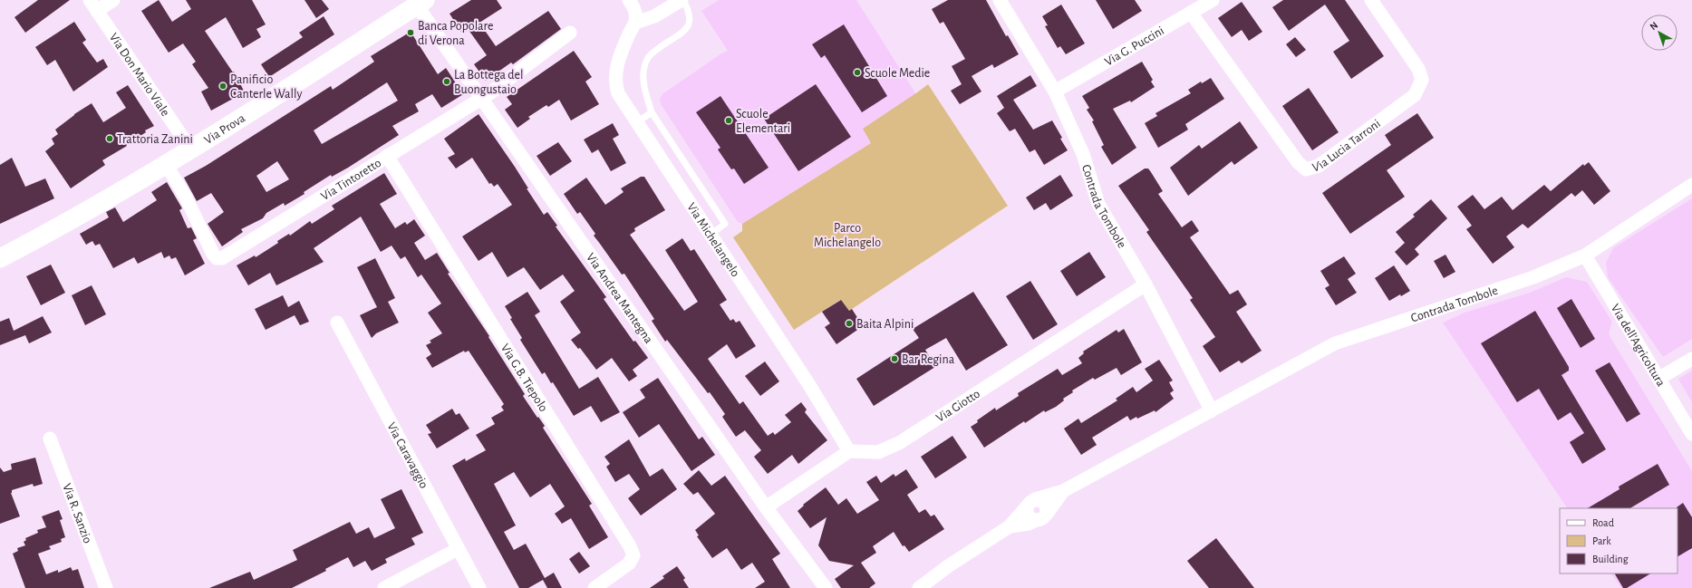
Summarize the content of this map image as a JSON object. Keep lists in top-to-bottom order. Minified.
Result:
{"streets":{"main road":["Via Prova"],"street":["Via G. Puccini","Via Don Mario Viale","Via Lucia Tarroni","Via Tintoretto","Contrada Tombole","Via Michelangelo","Via Andrea Mantegna","Via dell'Agricoltura","Via G.B. Tiepolo","Via Giotto","Via Caravaggio","Via R. Sanzio"]},"crossings":[["Via G. Puccini","Via Lucia Tarroni"],["Via G. Puccini","Contrada Tombole"],["Via Don Mario Viale","Via Prova"],["Via Prova","Via Tintoretto"],["Via Prova","Via Andrea Mantegna"],["Via Tintoretto","Via Andrea Mantegna"],["Via Tintoretto","Via G.B. Tiepolo"],["Contrada Tombole","Via dell'Agricoltura"],["Contrada Tombole","Via Giotto"],["Via Michelangelo","Via Giotto"]],"parks":["Parco Michelangelo"],"places":["Banca Popolare di Verona","Scuole Medie","La Bottega del Buongustaio","Panificio Canterle Wally","Scuole Elementari","Trattoria Zanini","Baita Alpini","Bar Regina"],"legend":["Road","Park","Building"],"north":"top left"}
